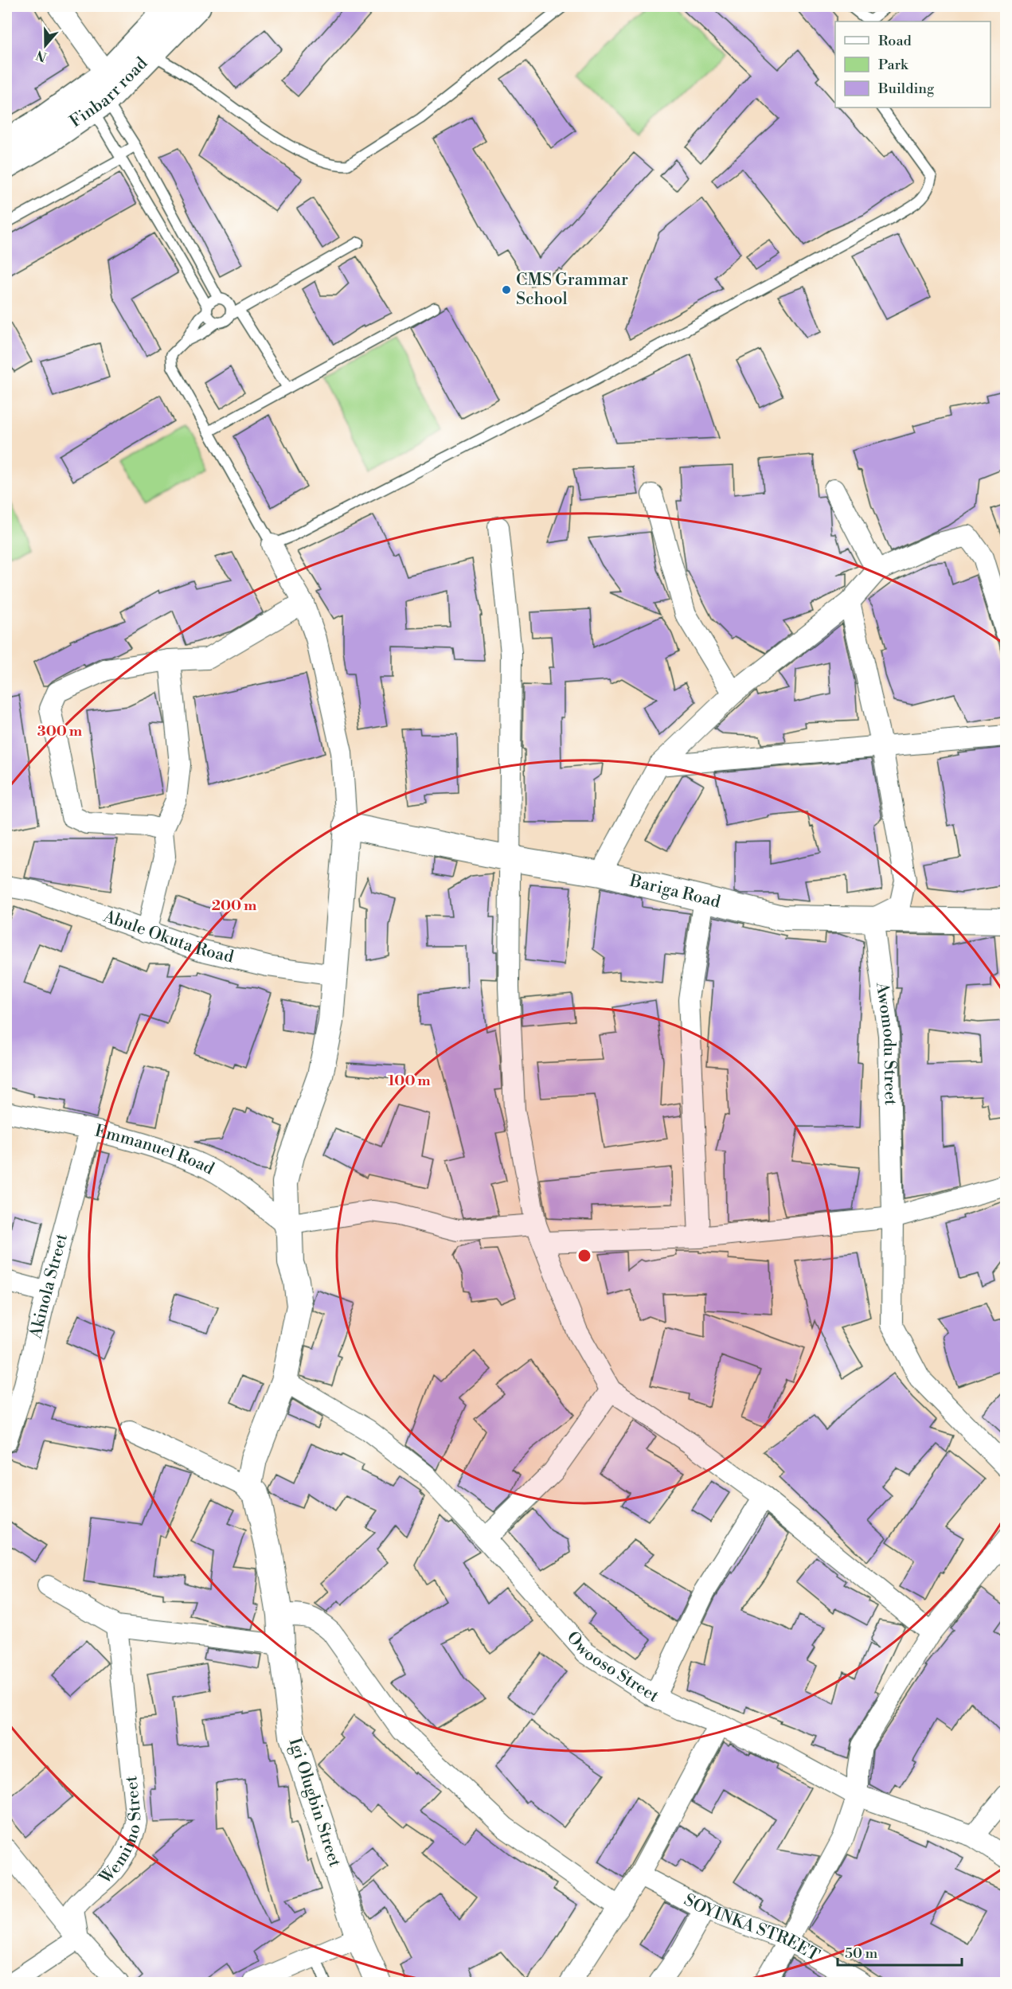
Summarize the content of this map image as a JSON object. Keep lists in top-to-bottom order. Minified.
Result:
{"streets":{"main road":["Finbarr road"],"street":["Bariga Road","Abule Okuta Road","Awomodu Street","Emmanuel Road","Akinola Street","Owooso Street","Igi Olugbin Street","Wemimo Street","SOYINKA STREET"]},"crossings":[["Bariga Road","Awomodu Street"],["Emmanuel Road","Akinola Street"]],"places":["CMS Grammar School"],"legend":["Road","Park","Building"],"scale_bar":"50 m","north":"bottom","rings":["300 m","200 m","100 m"]}
